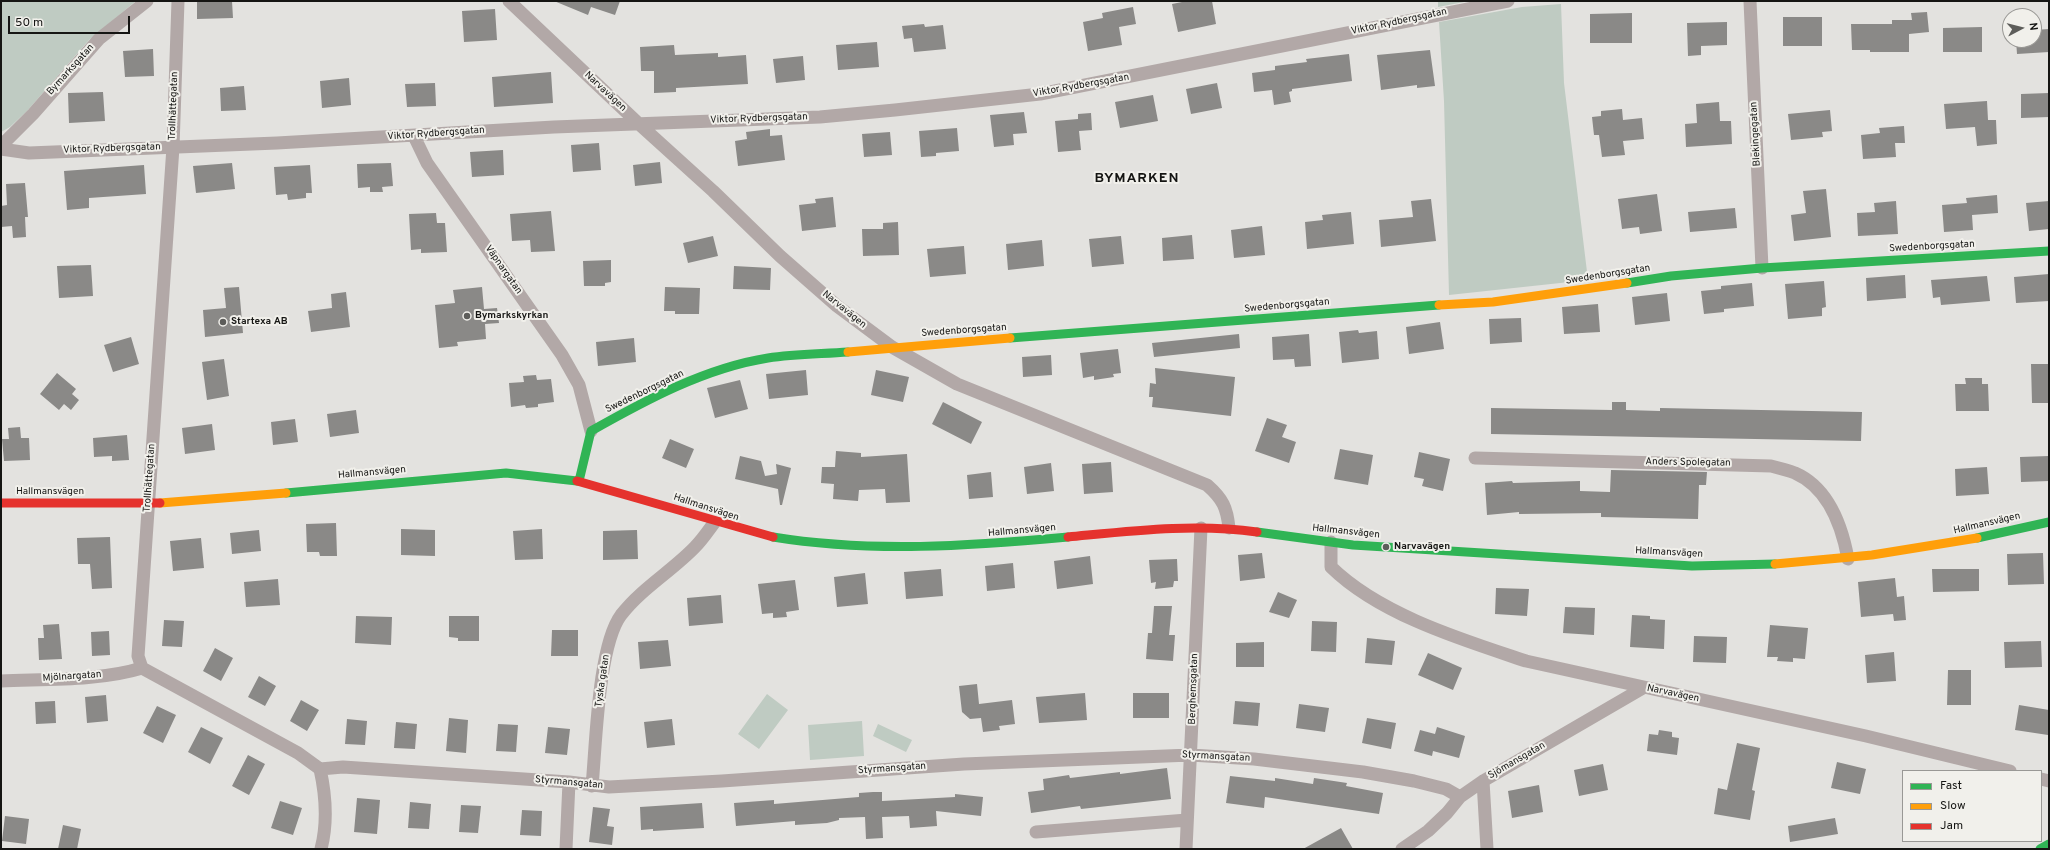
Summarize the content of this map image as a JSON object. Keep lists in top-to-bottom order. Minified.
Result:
{"streets":{"street":["Viktor Rydbergsgatan","Bymarksgatan","Narvavägen","Trollhättegatan","Blekingegatan","Swedenborgsgatan","Väpnargatan","Anders Spolegatan","Hallmansvägen","Mjölnargatan","Tyska gatan","Berghemsgatan","Styrmansgatan","Sjömansgatan"]},"crossings":[["Viktor Rydbergsgatan","Narvavägen"],["Viktor Rydbergsgatan","Trollhättegatan"],["Viktor Rydbergsgatan","Väpnargatan"],["Narvavägen","Swedenborgsgatan"],["Narvavägen","Hallmansvägen"],["Narvavägen","Sjömansgatan"],["Trollhättegatan","Hallmansvägen"],["Trollhättegatan","Mjölnargatan"],["Blekingegatan","Swedenborgsgatan"],["Swedenborgsgatan","Väpnargatan"],["Anders Spolegatan","Hallmansvägen"],["Hallmansvägen","Tyska gatan"],["Hallmansvägen","Berghemsgatan"],["Tyska gatan","Styrmansgatan"],["Berghemsgatan","Styrmansgatan"],["Styrmansgatan","Sjömansgatan"]],"districts":["BYMARKEN"],"places":["Bymarkskyrkan","Startexa AB","Narvavägen"],"legend":["Fast","Slow","Jam"],"scale_bar":"50 m","north":"right"}
